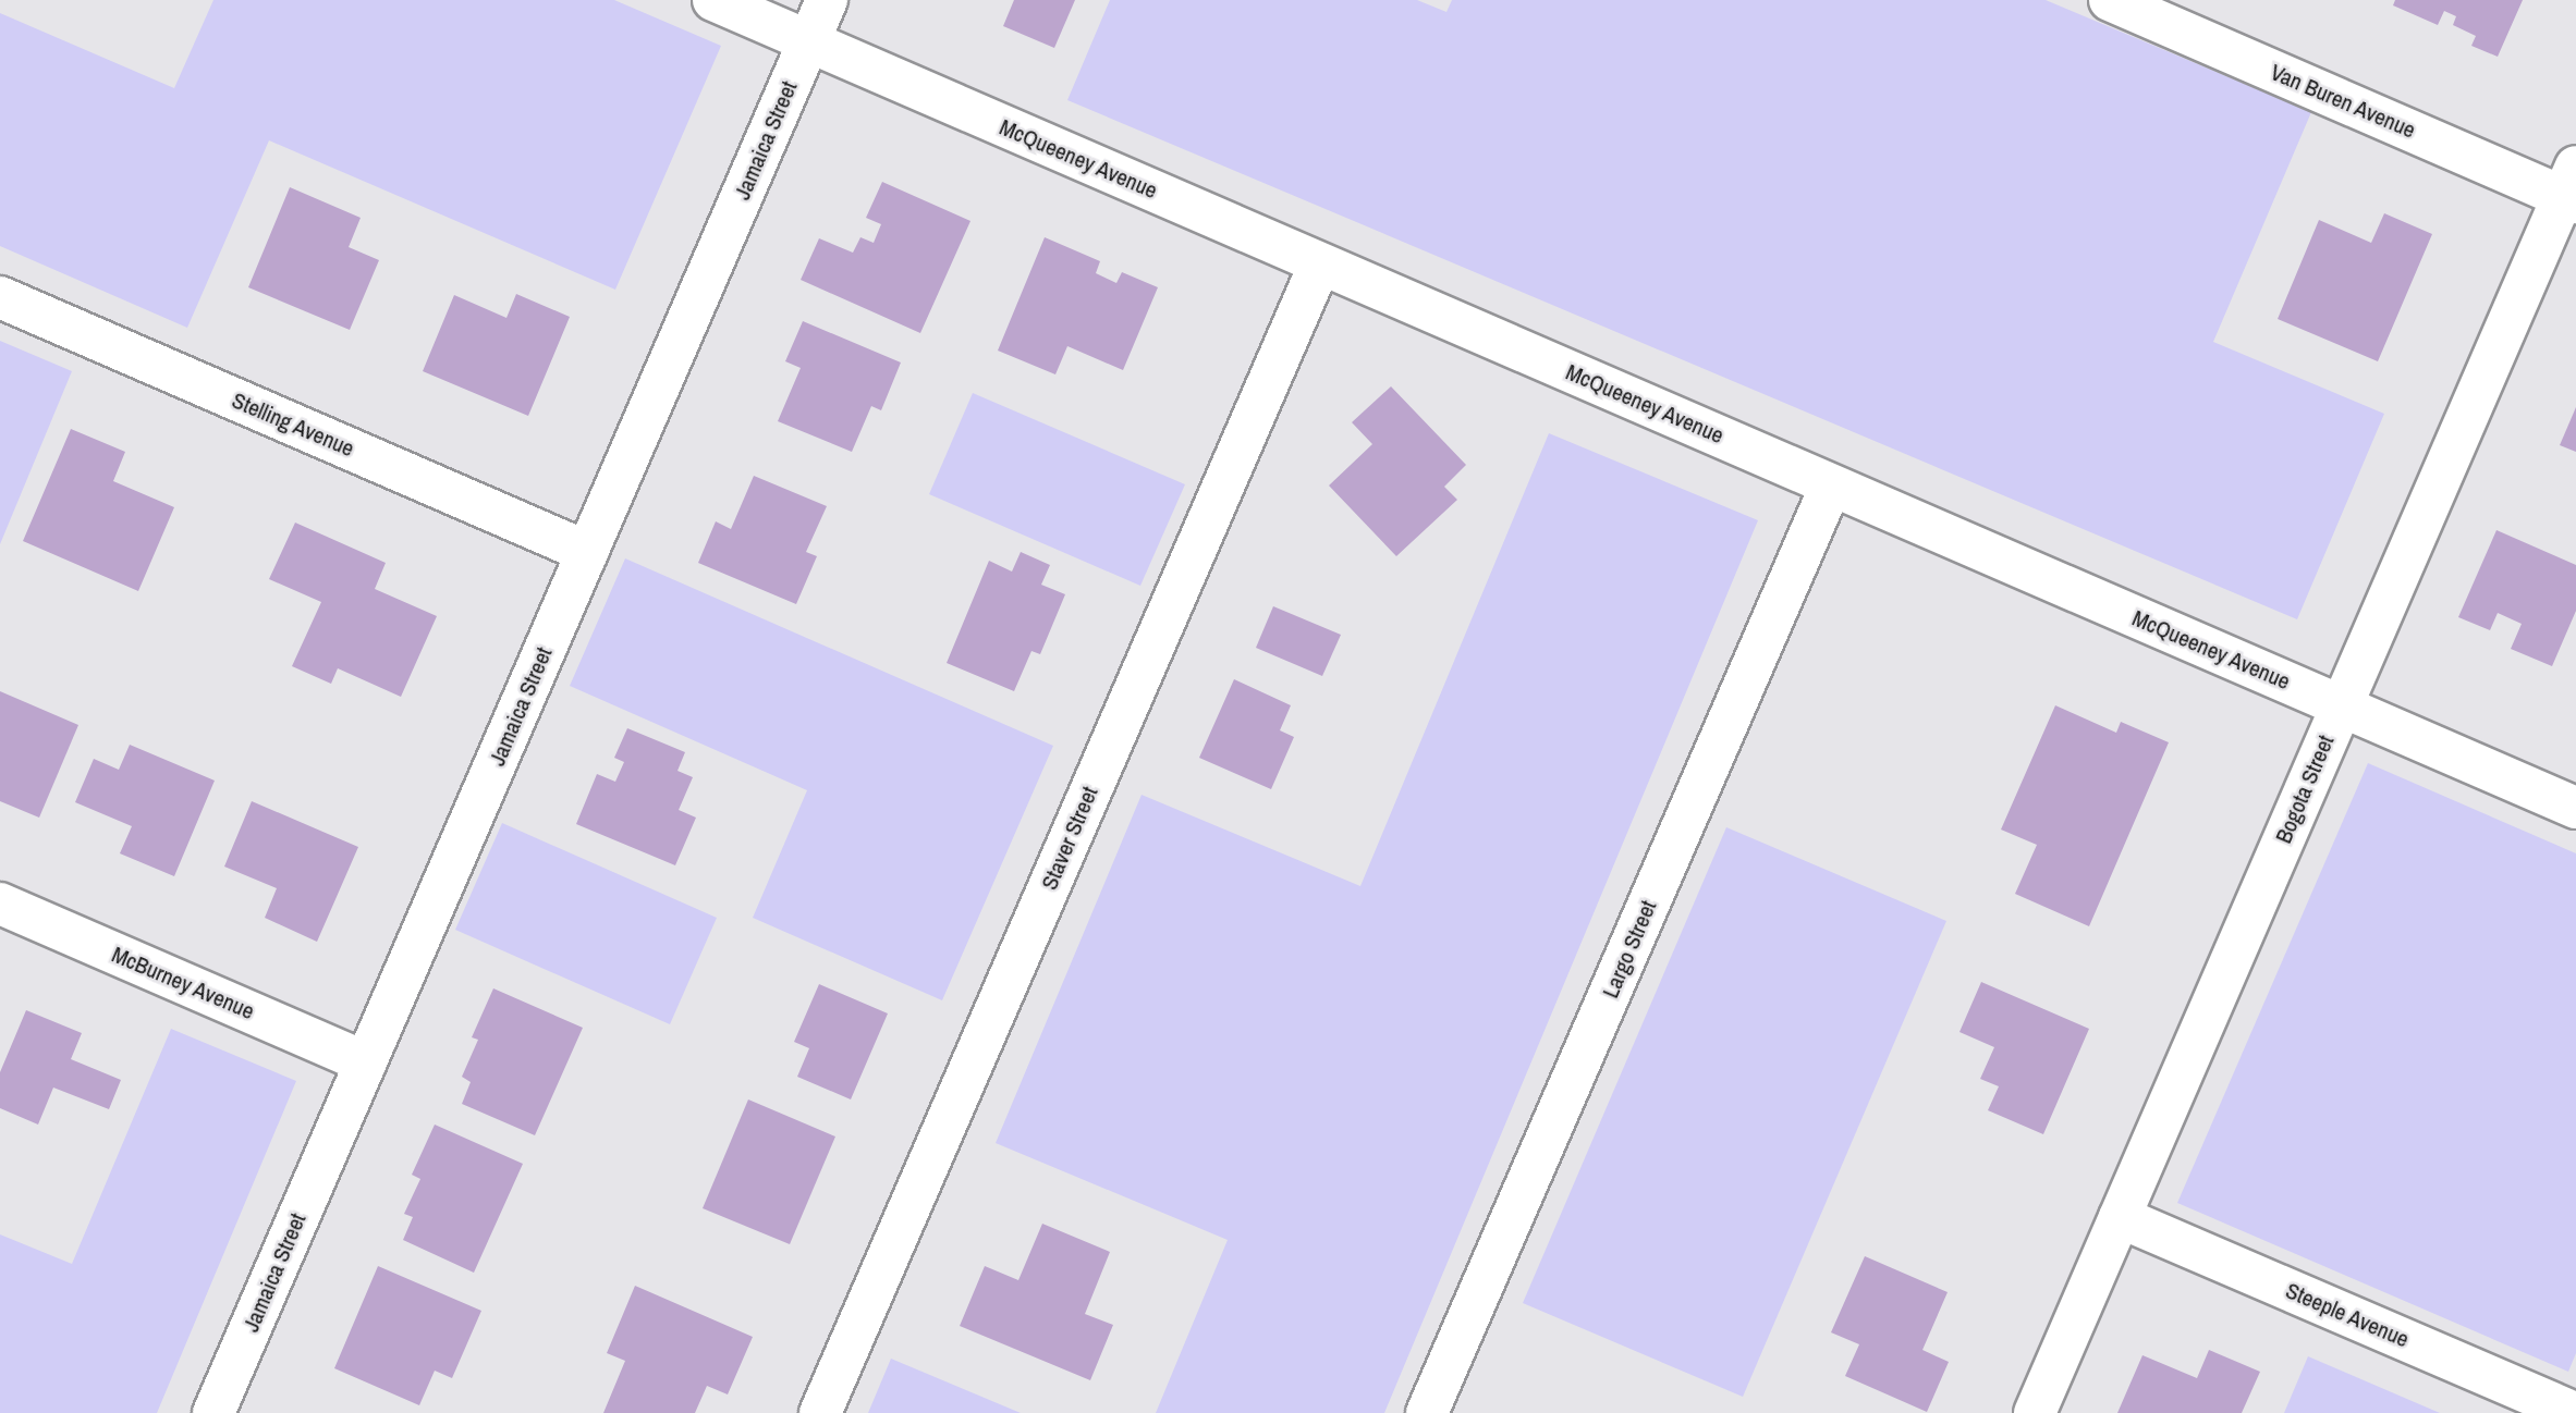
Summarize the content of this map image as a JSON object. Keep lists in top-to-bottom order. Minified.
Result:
{"streets":{"street":["Van Buren Avenue","Jamaica Street","McQueeney Avenue","Stelling Avenue","Bogota Street","Staver Street","Largo Street","McBurney Avenue","Steeple Avenue"]},"crossings":[["Van Buren Avenue","Bogota Street"],["Jamaica Street","McQueeney Avenue"],["Jamaica Street","Stelling Avenue"],["Jamaica Street","McBurney Avenue"],["McQueeney Avenue","Bogota Street"],["McQueeney Avenue","Staver Street"],["McQueeney Avenue","Largo Street"],["Bogota Street","Steeple Avenue"]]}
